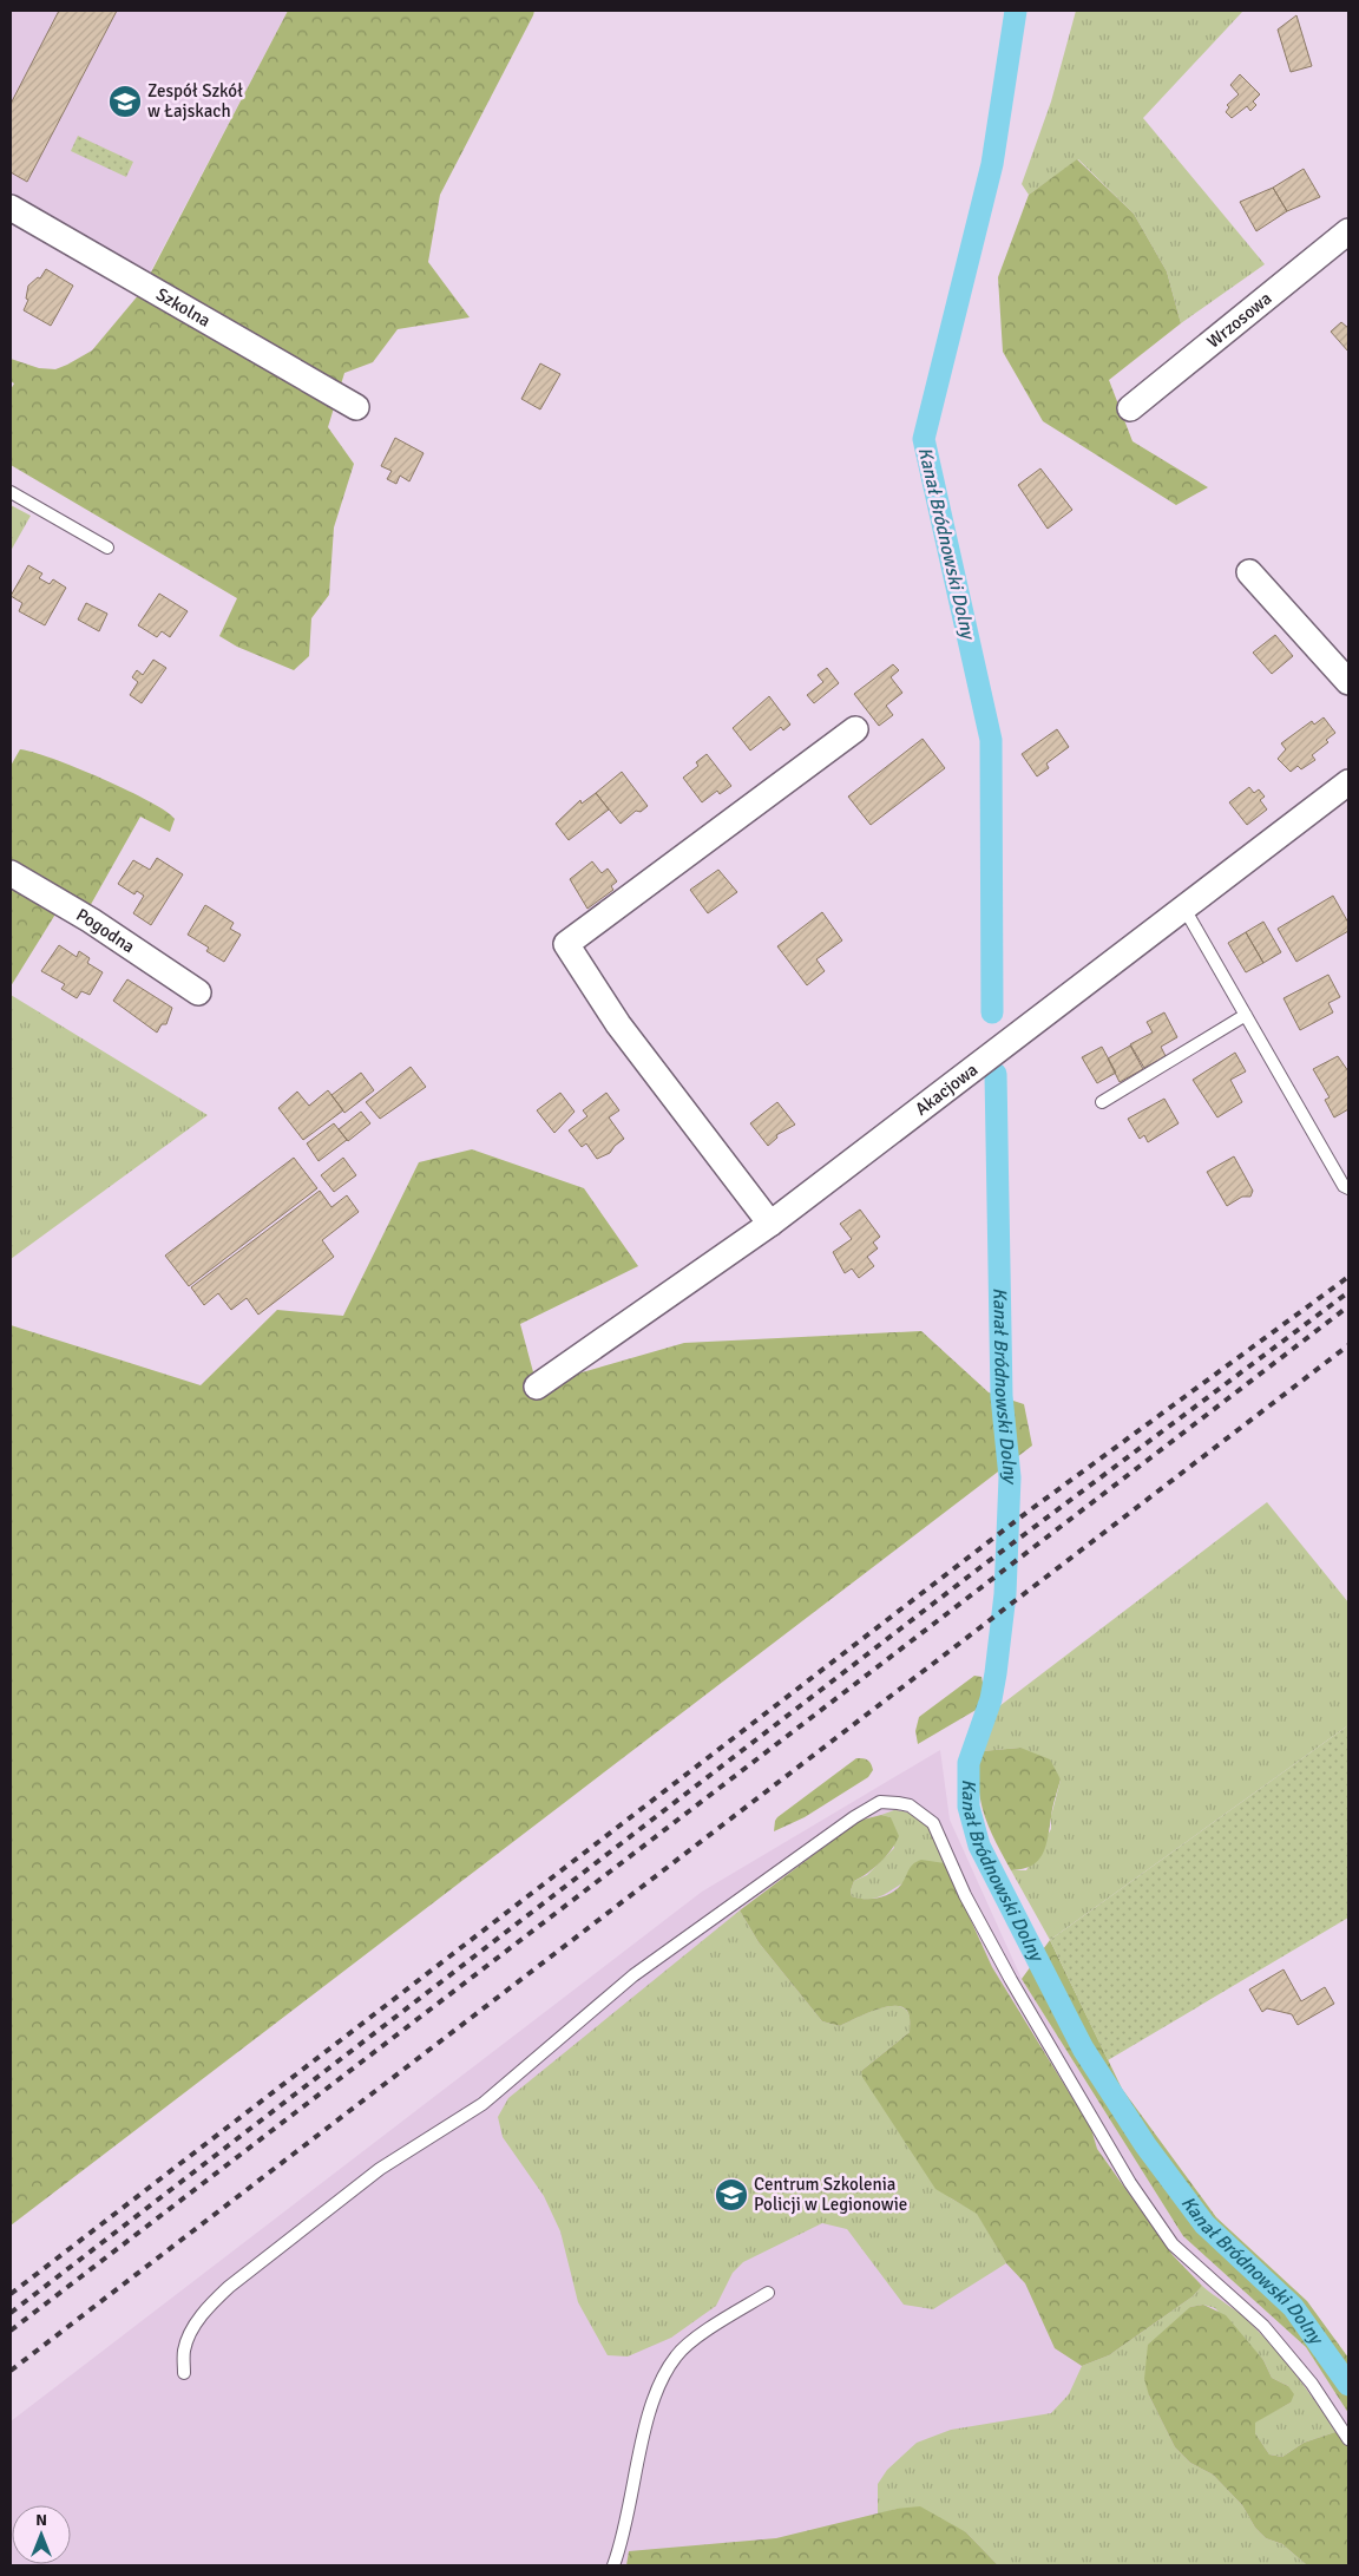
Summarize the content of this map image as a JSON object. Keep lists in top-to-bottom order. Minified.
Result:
{"streets":{"street":["Szkolna","Wrzosowa","Pogodna","Akacjowa"]},"water":["Kanał Bródnowski Dolny"],"places":{"school or university":["Zespół Szkół w Łajskach","Centrum Szkolenia Policji w Legionowie"]},"north":"top"}
